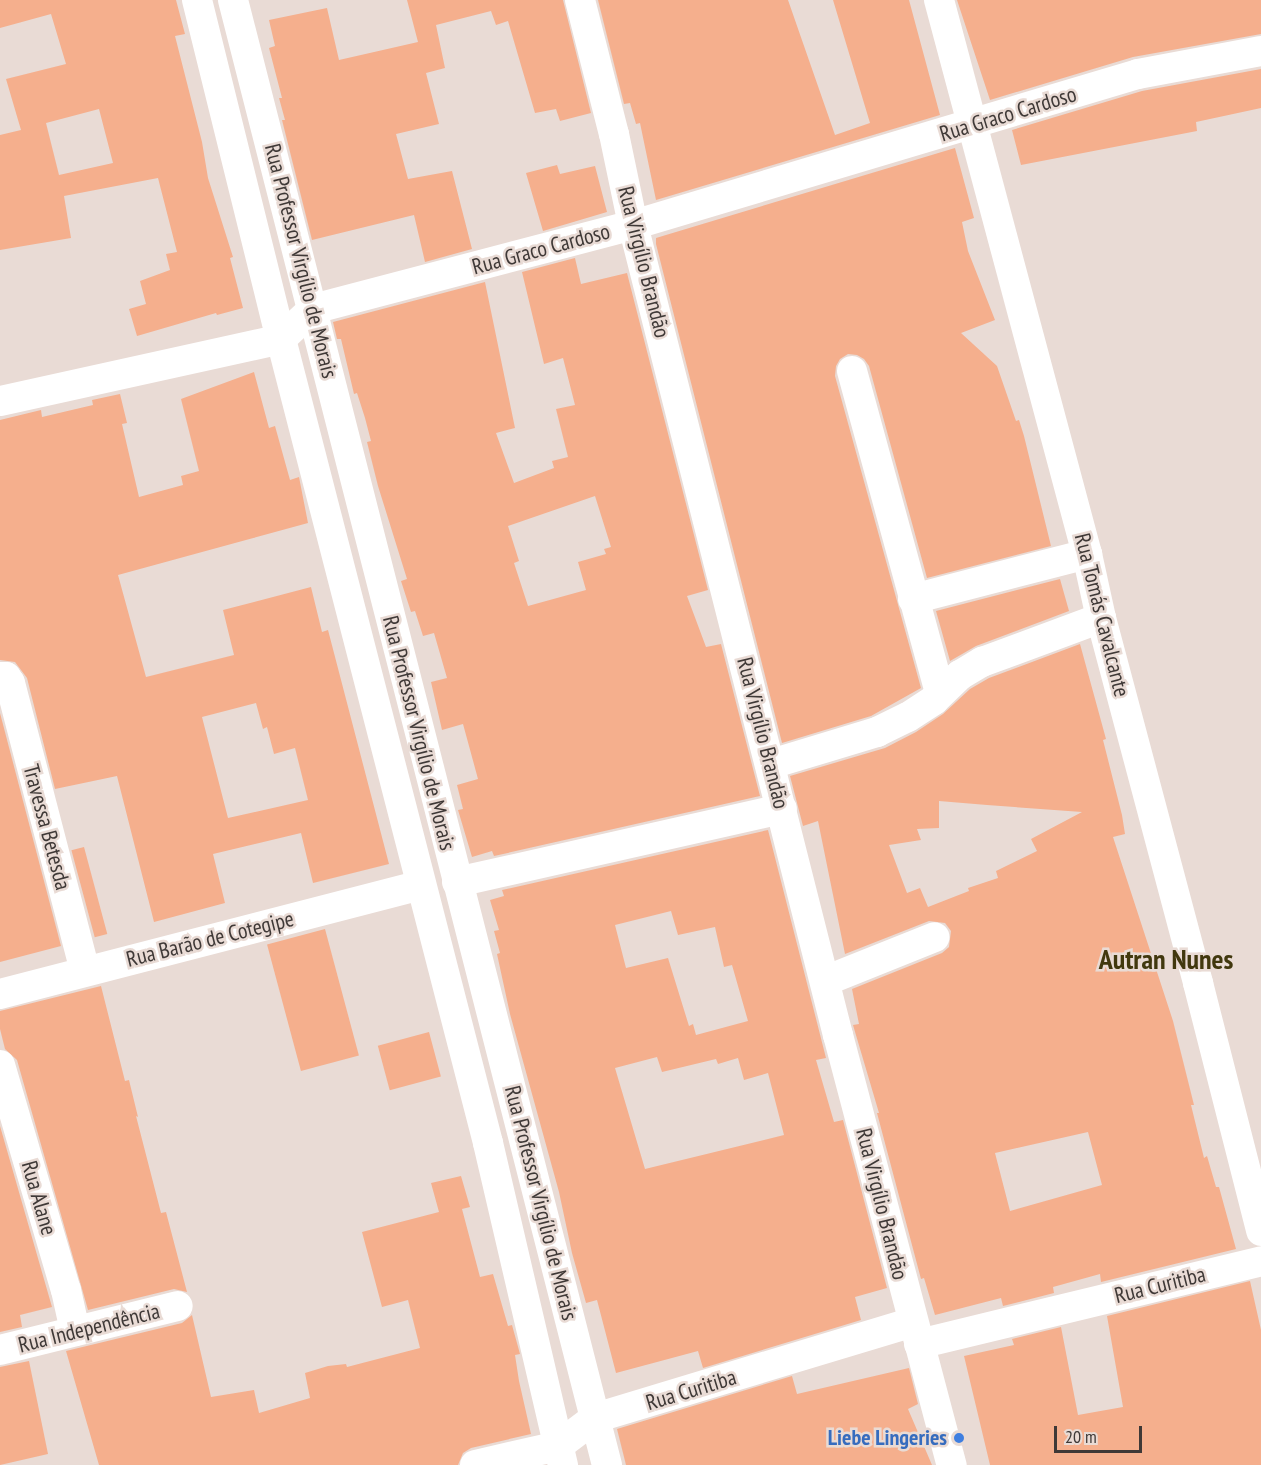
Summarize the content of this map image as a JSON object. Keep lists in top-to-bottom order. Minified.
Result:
{"streets":{"street":["Rua Graco Cardoso","Rua Professor Virgílio de Morais","Rua Virgílio Brandão","Rua Tomás Cavalcante","Travessa Betesda","Rua Barão de Cotegipe","Rua Alane","Rua Curitiba","Rua Independência"]},"crossings":[["Rua Graco Cardoso","Rua Professor Virgílio de Morais"],["Rua Graco Cardoso","Rua Virgílio Brandão"],["Rua Graco Cardoso","Rua Tomás Cavalcante"],["Rua Professor Virgílio de Morais","Rua Barão de Cotegipe"],["Rua Professor Virgílio de Morais","Rua Curitiba"],["Rua Virgílio Brandão","Rua Curitiba"],["Travessa Betesda","Rua Barão de Cotegipe"],["Rua Alane","Rua Independência"]],"districts":["Autran Nunes"],"places":["Liebe Lingeries"],"scale_bar":"20 m"}
